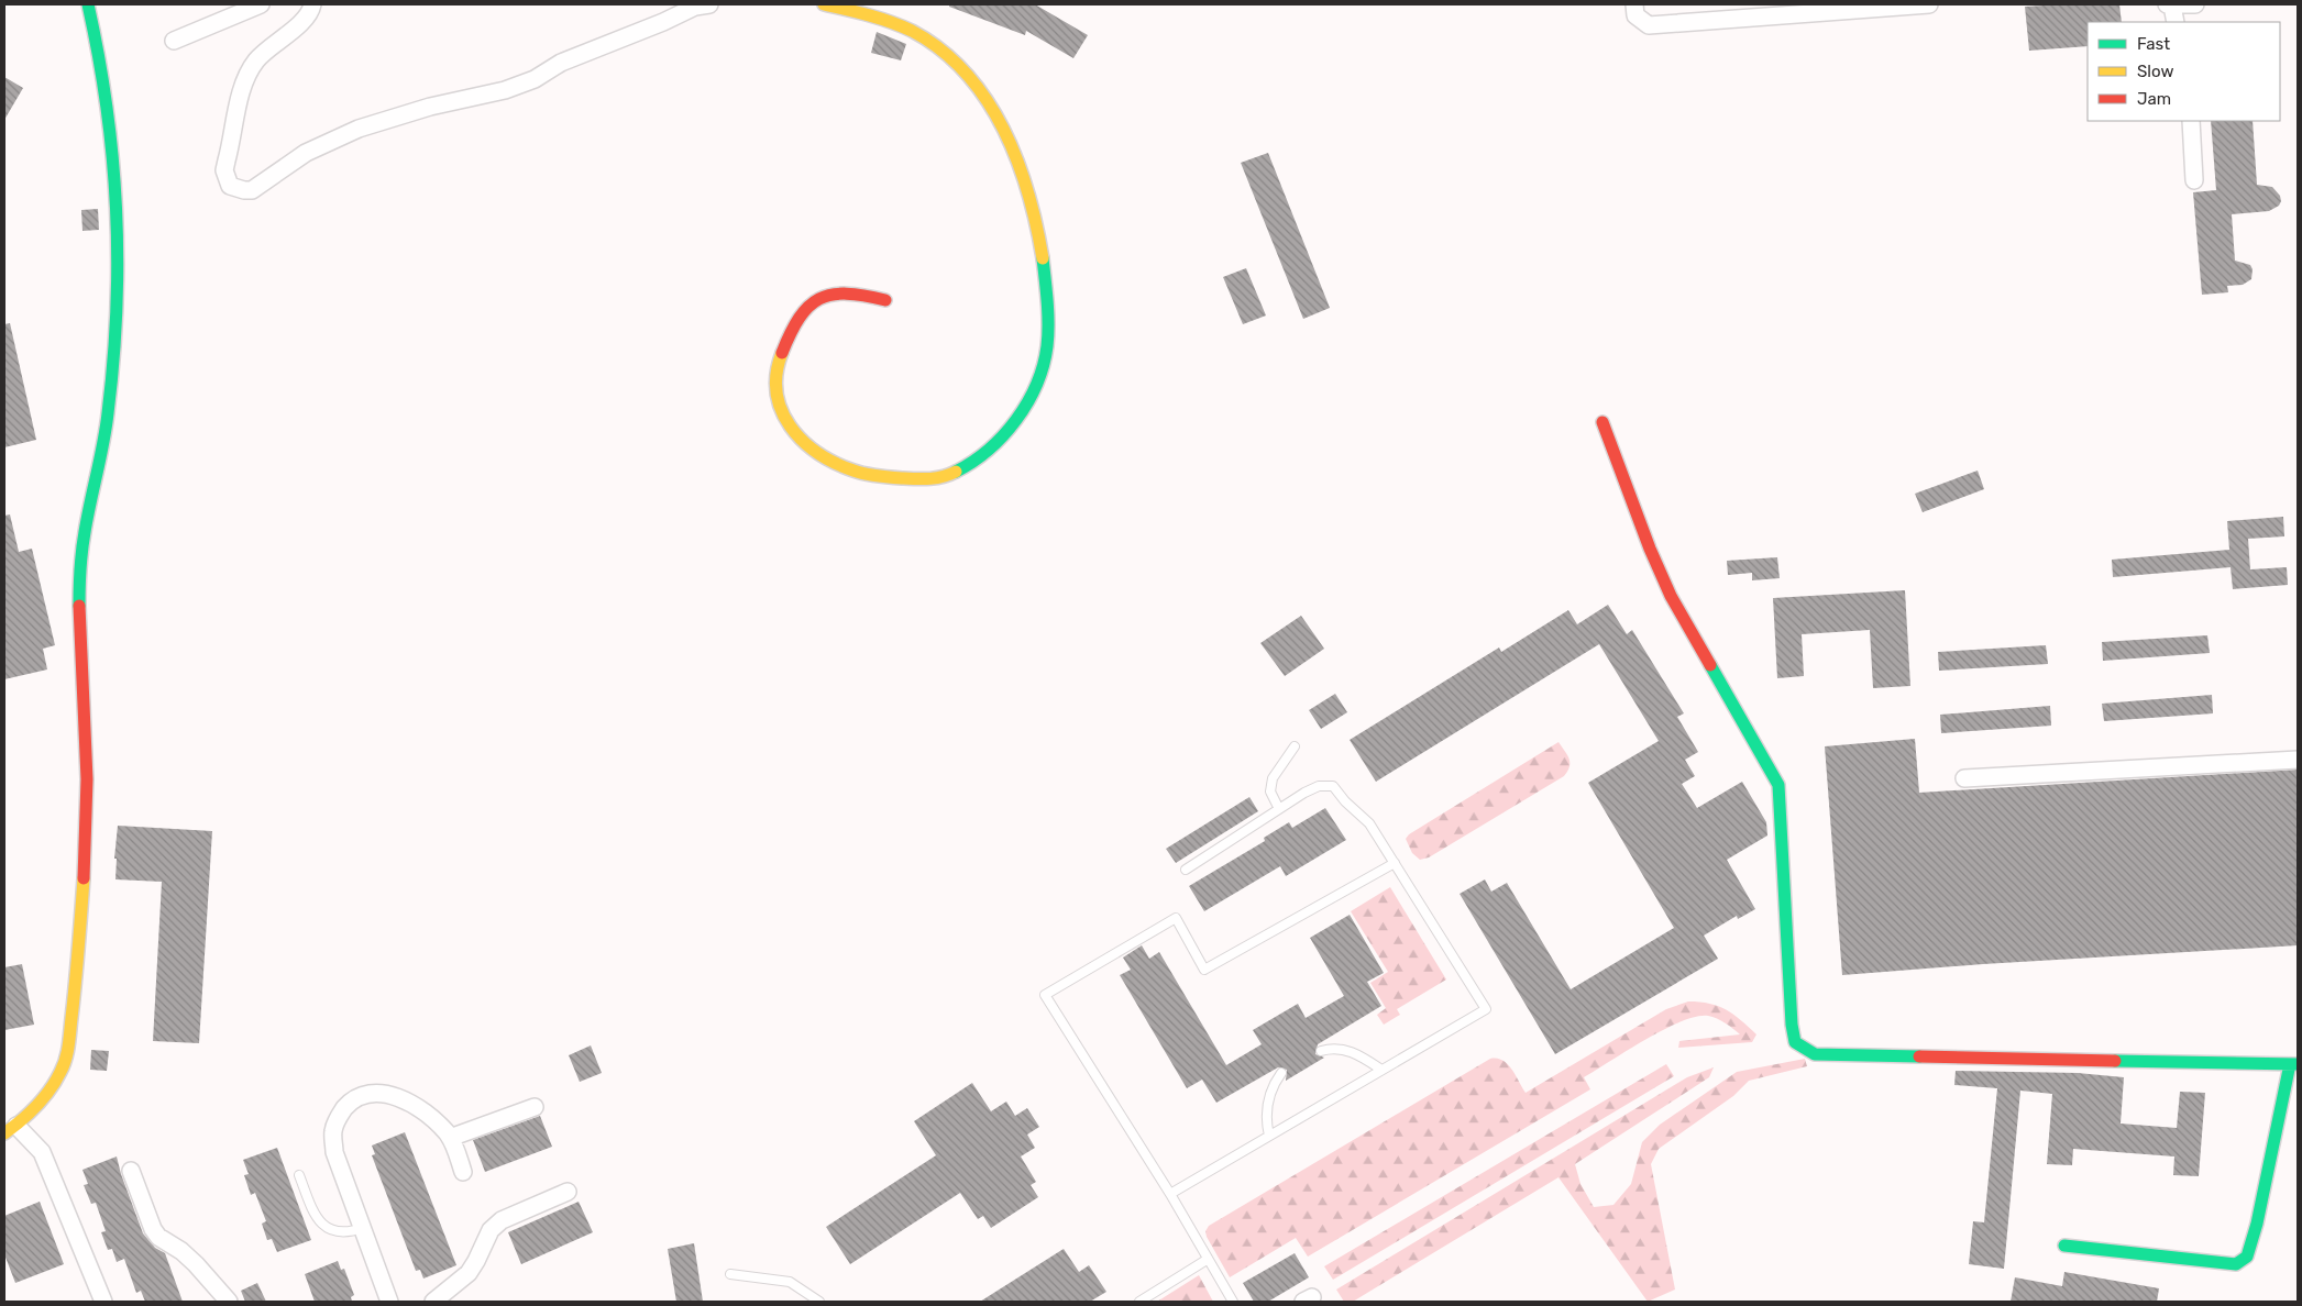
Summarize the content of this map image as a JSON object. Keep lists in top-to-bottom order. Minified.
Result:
{"legend":["Fast","Slow","Jam"]}
